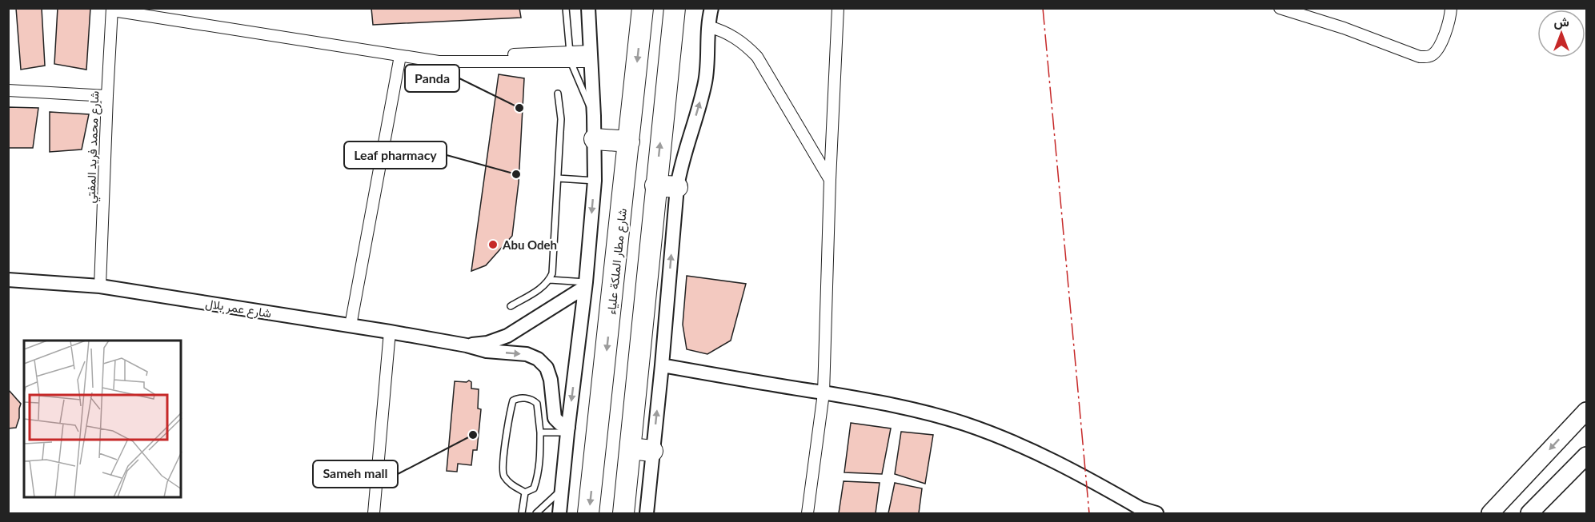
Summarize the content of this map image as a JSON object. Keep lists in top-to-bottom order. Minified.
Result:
{"streets":{"highway":["شارع مطار الملكة علياء"],"street":["شارع محمد فريد المفتي","شارع عمر بلال"]},"crossings":[["شارع محمد فريد المفتي","شارع عمر بلال"]],"places":["Panda","Leaf pharmacy","Abu Odeh","Sameh mall"],"north":"top"}
